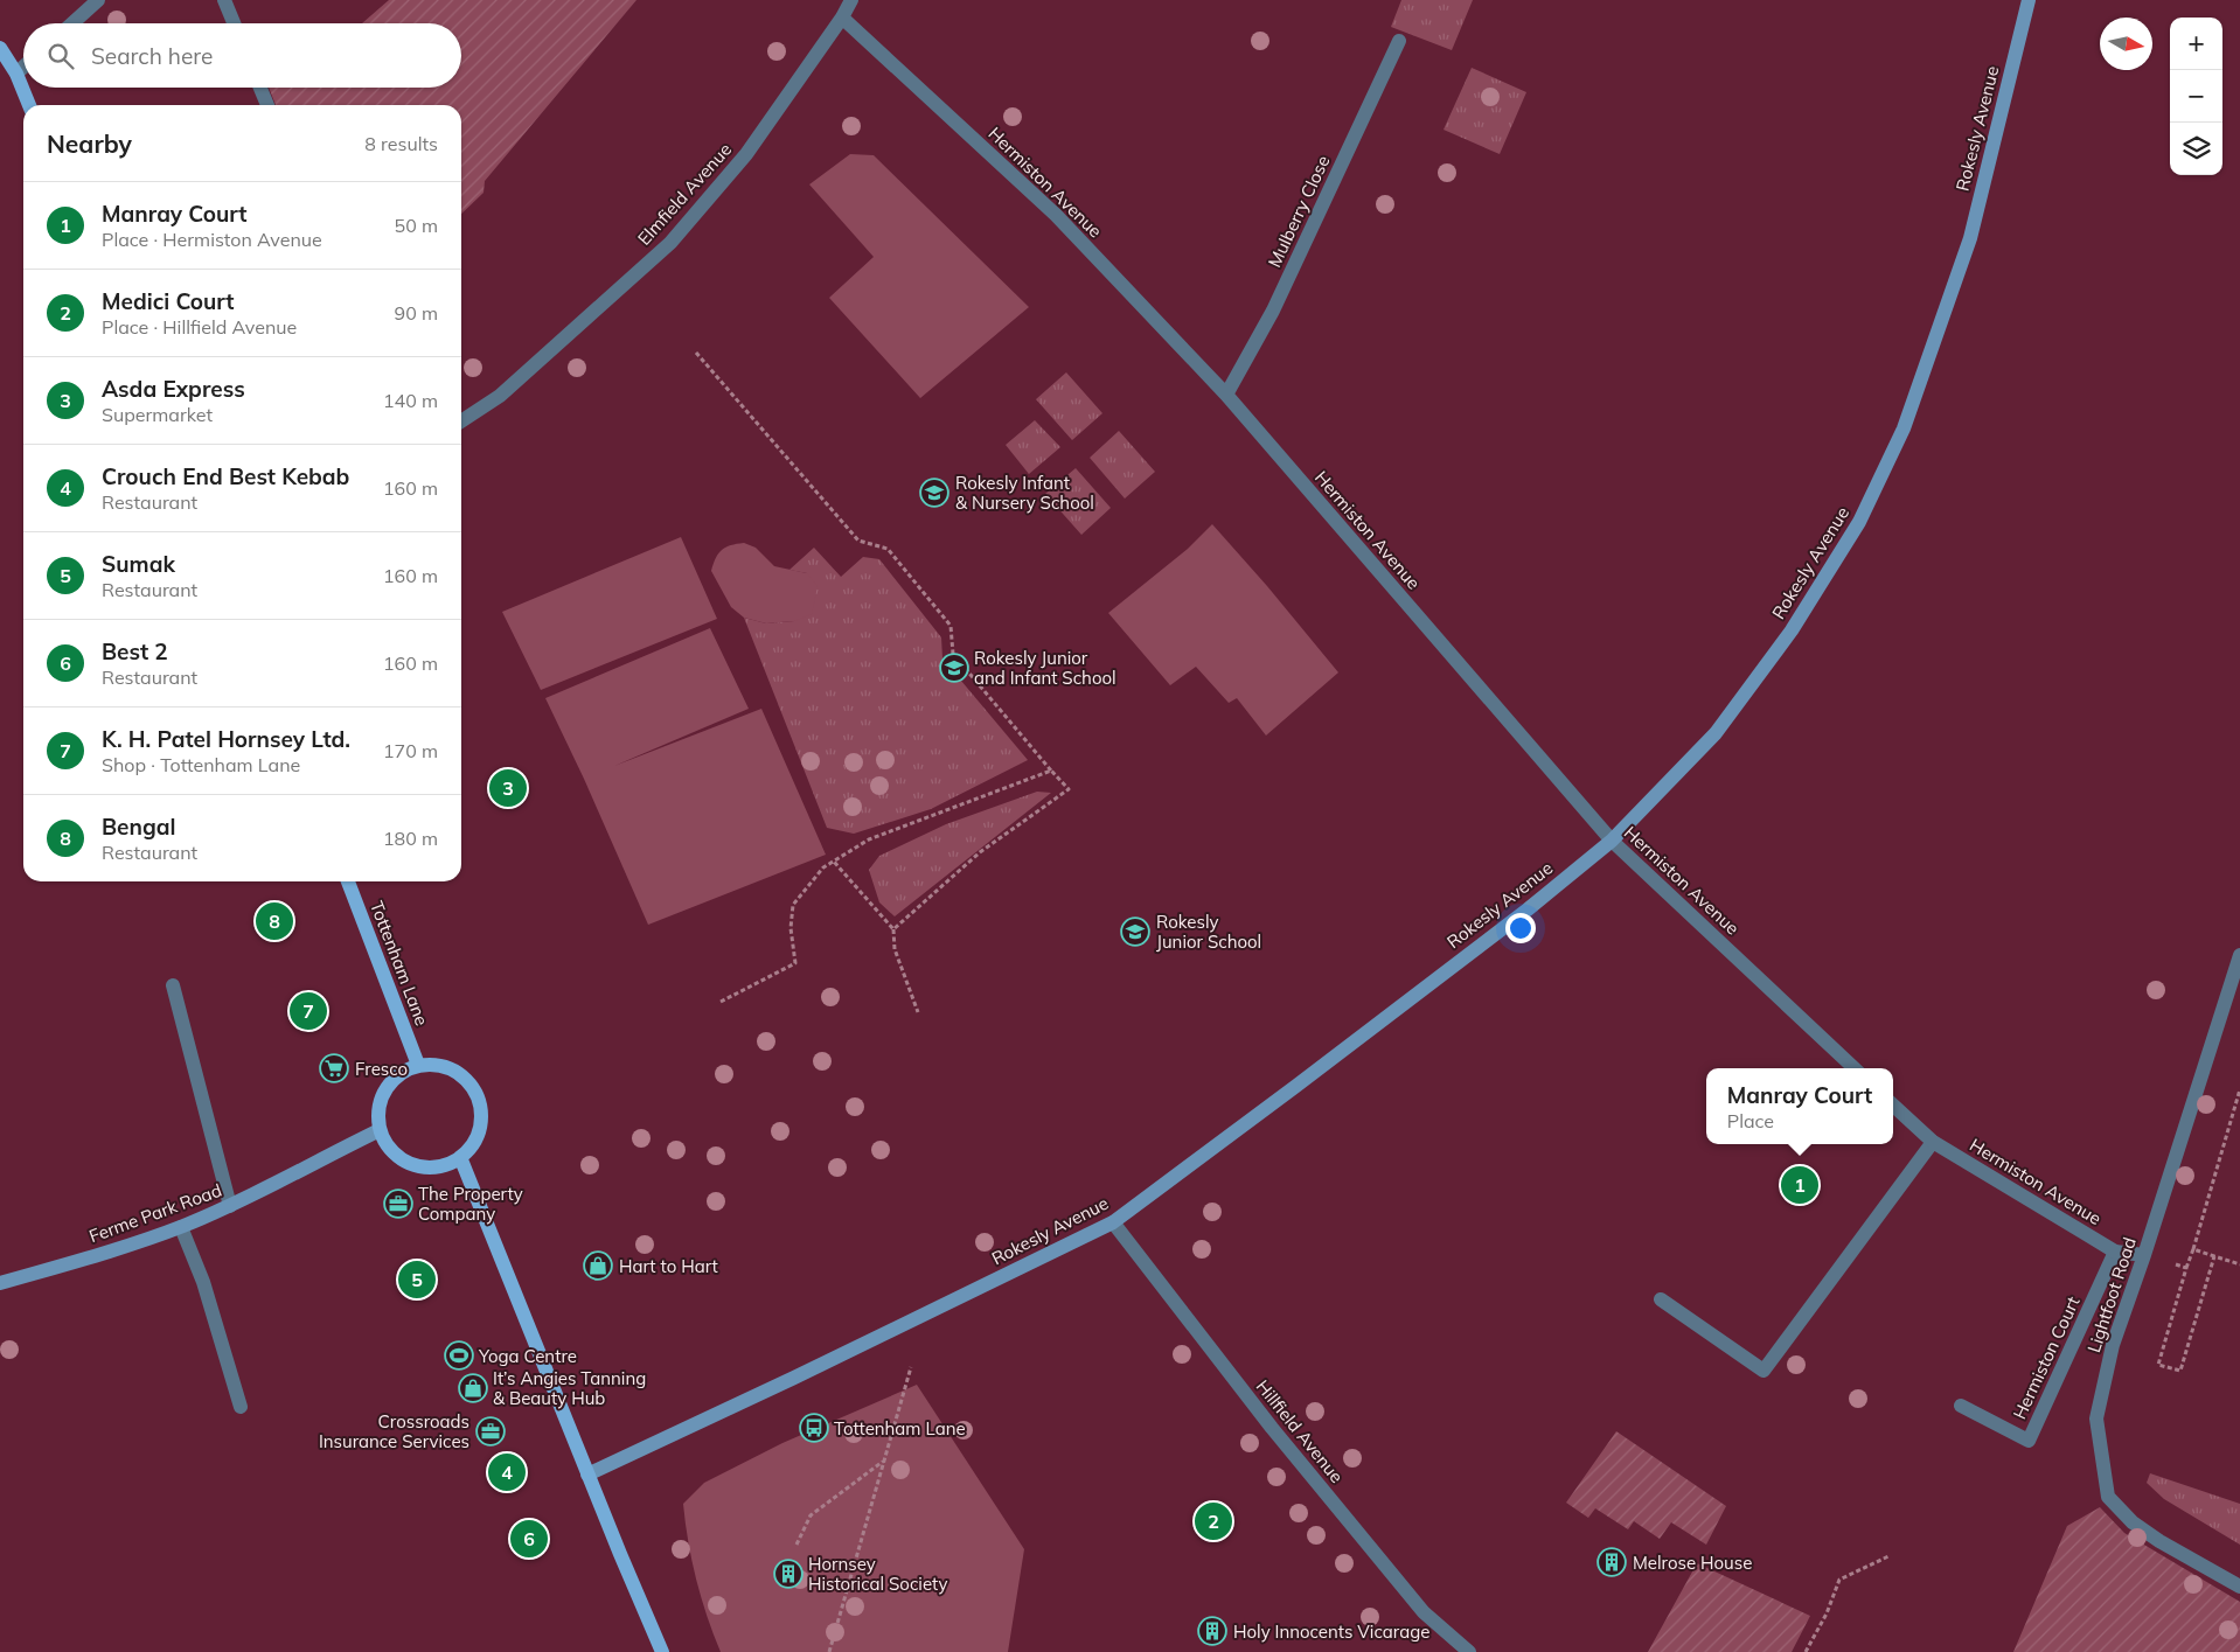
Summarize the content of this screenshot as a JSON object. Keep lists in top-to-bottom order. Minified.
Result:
{"streets":{"main road":["Tottenham Lane"],"street":["Rokesly Avenue","Hermiston Avenue","Elmfield Avenue","Mulberry Close","Ferme Park Road","Lightfoot Road","Hermiston Court","Hillfield Avenue"]},"crossings":[["Rokesly Avenue","Hermiston Avenue"],["Rokesly Avenue","Hillfield Avenue"],["Hermiston Avenue","Elmfield Avenue"],["Hermiston Avenue","Mulberry Close"],["Hermiston Avenue","Lightfoot Road"],["Hermiston Avenue","Hermiston Court"],["Tottenham Lane","Ferme Park Road"]],"places":{"school or university":["Rokesly Infant & Nursery School","Rokesly Junior and Infant School","Rokesly Junior School"],"supermarket":["Fresco"],"office":["The Property Company","Crossroads Insurance Services"],"shop":["Hart to Hart","It’s Angies Tanning & Beauty Hub"],"sports":["Yoga Centre"],"bus stop":["Tottenham Lane"],"building":["Melrose House","Hornsey Historical Society","Holy Innocents Vicarage"]},"north":"right","page":{"map_buttons":["+","−"],"search":"Search here","heading":["Nearby","8 results"],"list":[{"mark":"1","name":"Manray Court","note":"Place · Hermiston Avenue","value":"50 m"},{"mark":"2","name":"Medici Court","note":"Place · Hillfield Avenue","value":"90 m"},{"mark":"3","name":"Asda Express","note":"Supermarket","value":"140 m"},{"mark":"4","name":"Crouch End Best Kebab","note":"Restaurant","value":"160 m"},{"mark":"5","name":"Sumak","note":"Restaurant","value":"160 m"},{"mark":"6","name":"Best 2","note":"Restaurant","value":"160 m"},{"mark":"7","name":"K. H. Patel Hornsey Ltd.","note":"Shop · Tottenham Lane","value":"170 m"},{"mark":"8","name":"Bengal","note":"Restaurant","value":"180 m"}],"pins":["3","8","7","1","5","4","2","6"],"popup":["Manray Court","Place"]}}
